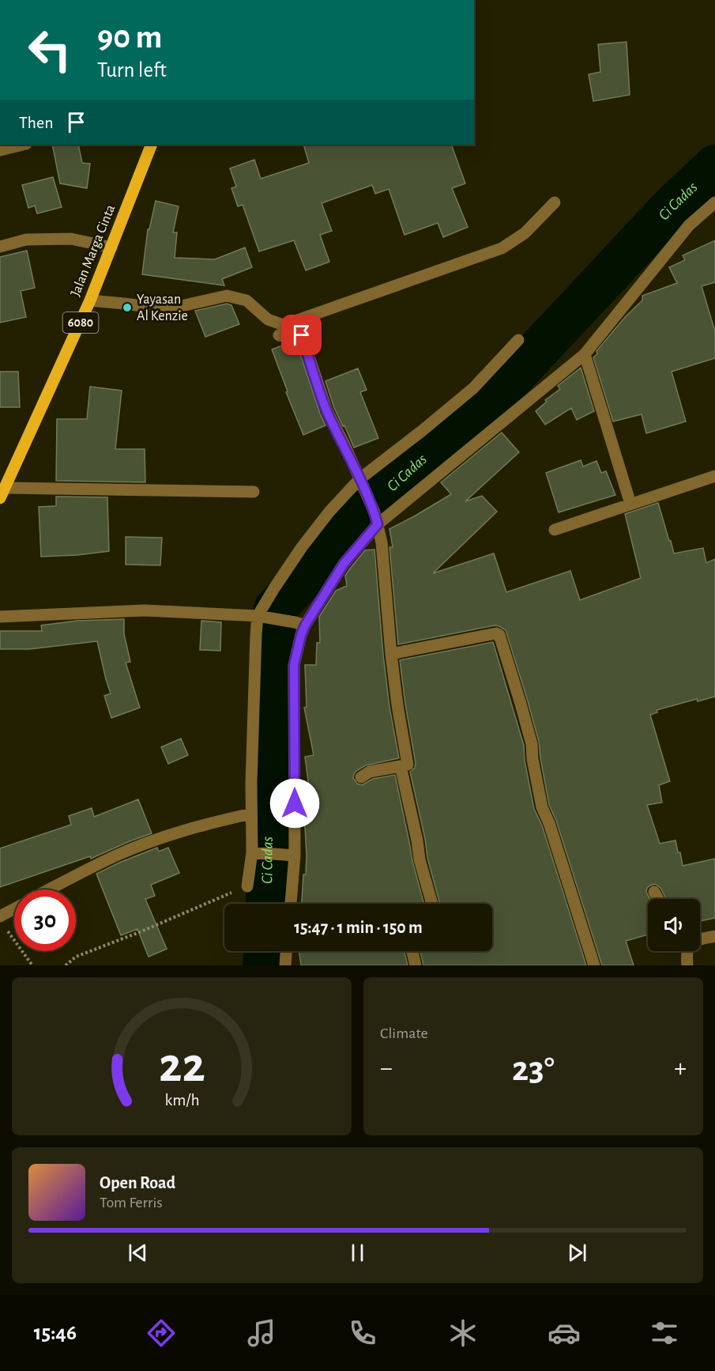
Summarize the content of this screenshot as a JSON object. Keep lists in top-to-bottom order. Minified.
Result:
{"streets":{"main road":["Jalan Marga Cinta","6080"]},"water":["Ci Cadas"],"places":["Yayasan Al Kenzie"],"page":{"turn":["90 m","Turn left"],"then":"Then","limit":"30","trip":"15:47 · 1 min · 150 m","tile":"Climate","heat":["−","23°","+"],"song":["Open Road","Tom Ferris"],"tabs":"15:46","gauge":["22","km/h"]}}
